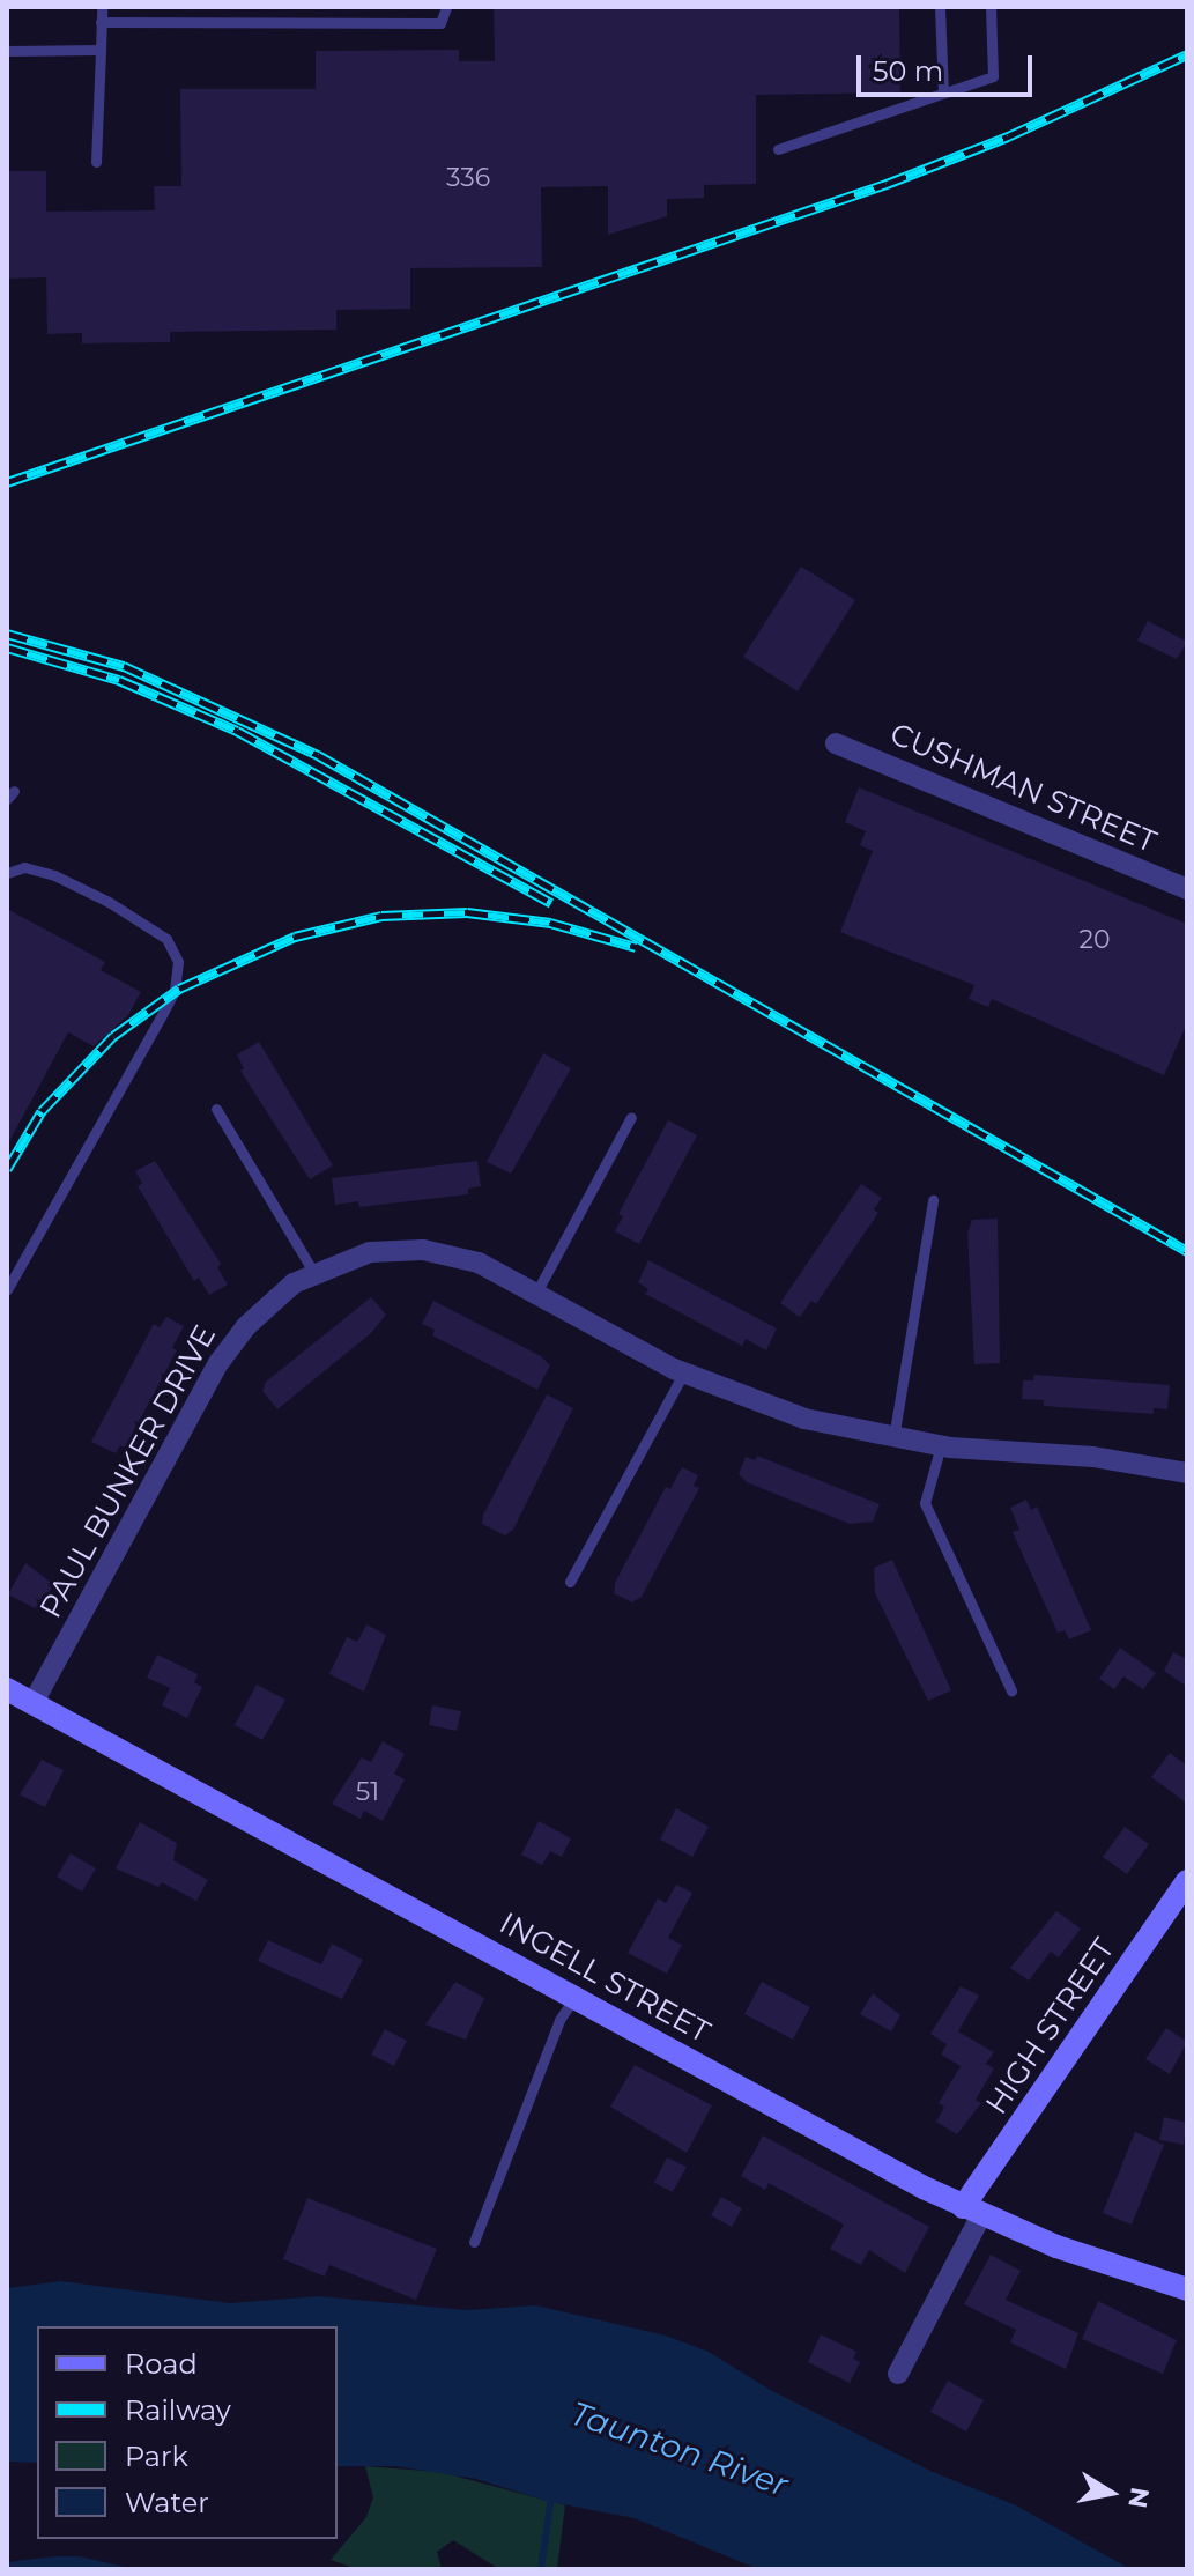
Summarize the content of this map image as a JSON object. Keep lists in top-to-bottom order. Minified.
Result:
{"streets":{"street":["CUSHMAN STREET","PAUL BUNKER DRIVE","INGELL STREET","HIGH STREET"]},"crossings":[["PAUL BUNKER DRIVE","INGELL STREET"],["INGELL STREET","HIGH STREET"]],"water":["Taunton River"],"house_numbers":["336","20","51"],"legend":["Road","Railway","Park","Water"],"scale_bar":"50 m","north":"right"}
